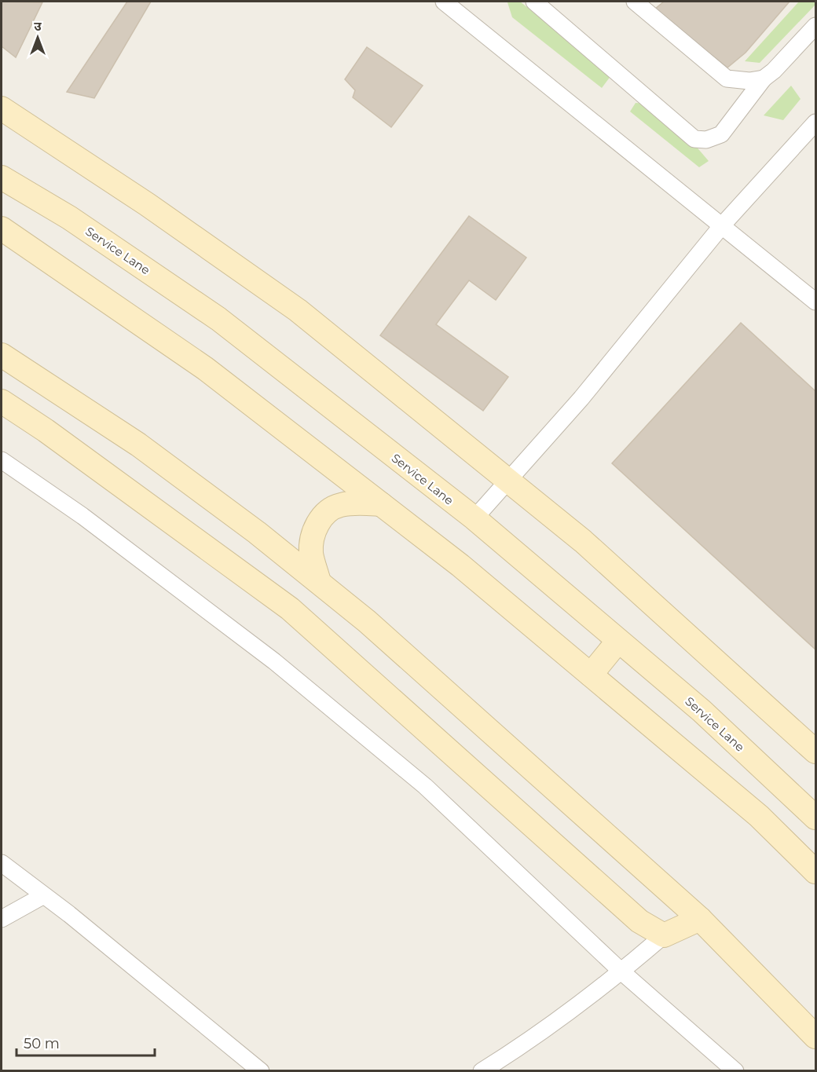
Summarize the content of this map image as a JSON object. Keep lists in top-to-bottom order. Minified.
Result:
{"streets":{"street":["Service Lane"]},"scale_bar":"50 m","north":"top"}
